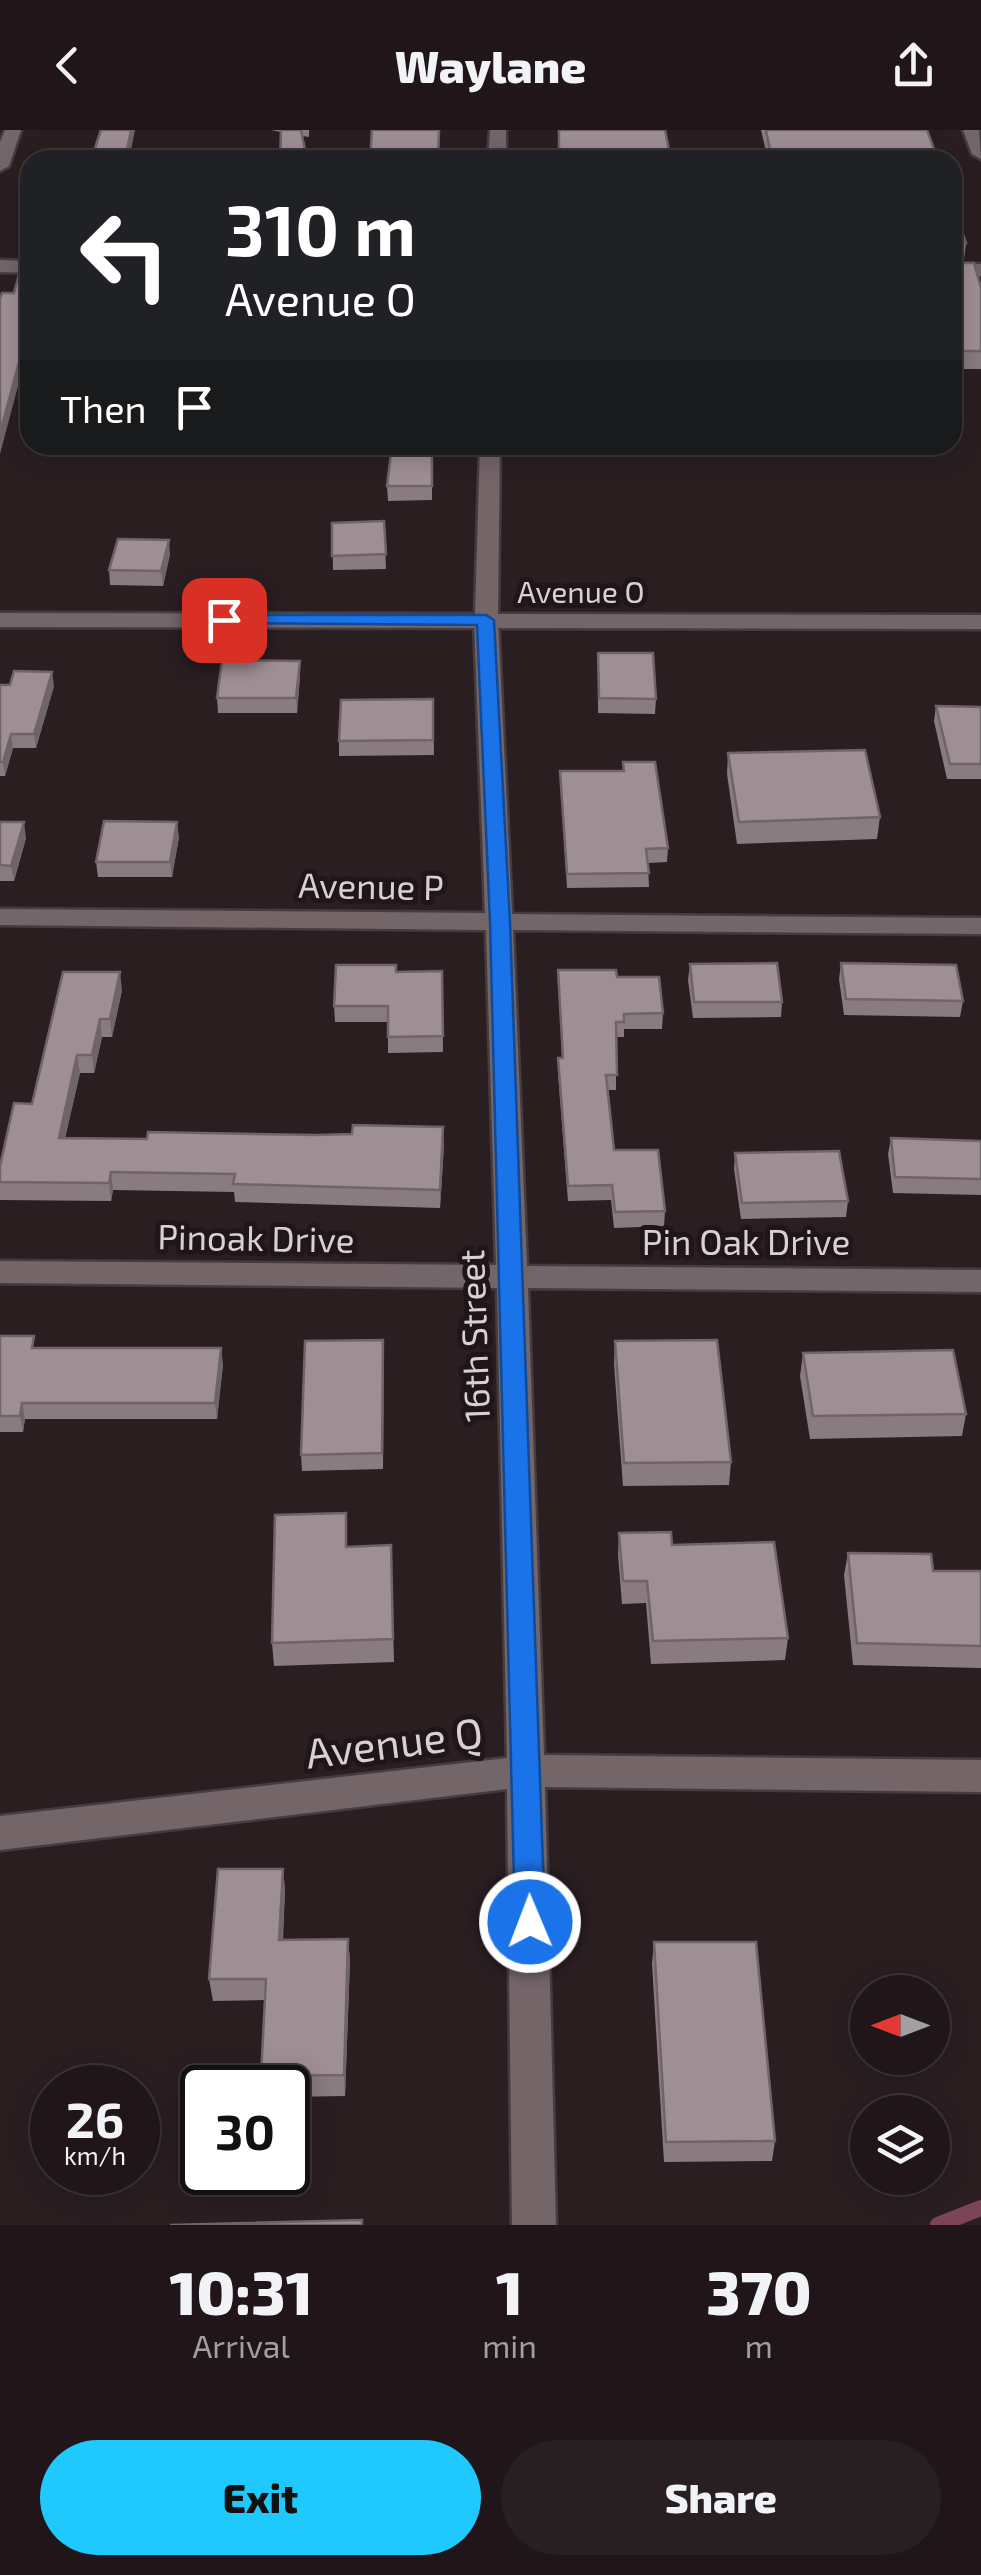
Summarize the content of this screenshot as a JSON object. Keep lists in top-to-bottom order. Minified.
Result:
{"streets":{"street":["Avenue O","Avenue P","Pinoak Drive","Pin Oak Drive","16th Street","Avenue Q"]},"crossings":[["Avenue O","16th Street"],["Avenue P","16th Street"],["Pinoak Drive","Pin Oak Drive"],["Pinoak Drive","16th Street"],["Pin Oak Drive","16th Street"],["16th Street","Avenue Q"]],"north":"left","page":{"header":"Waylane","turn":["310 m","Avenue O"],"then":"Then","speed":"26 km/h","limit":"30","eta":["10:31","Arrival","1","min","370","m"],"buttons":["Exit","Share"]}}
